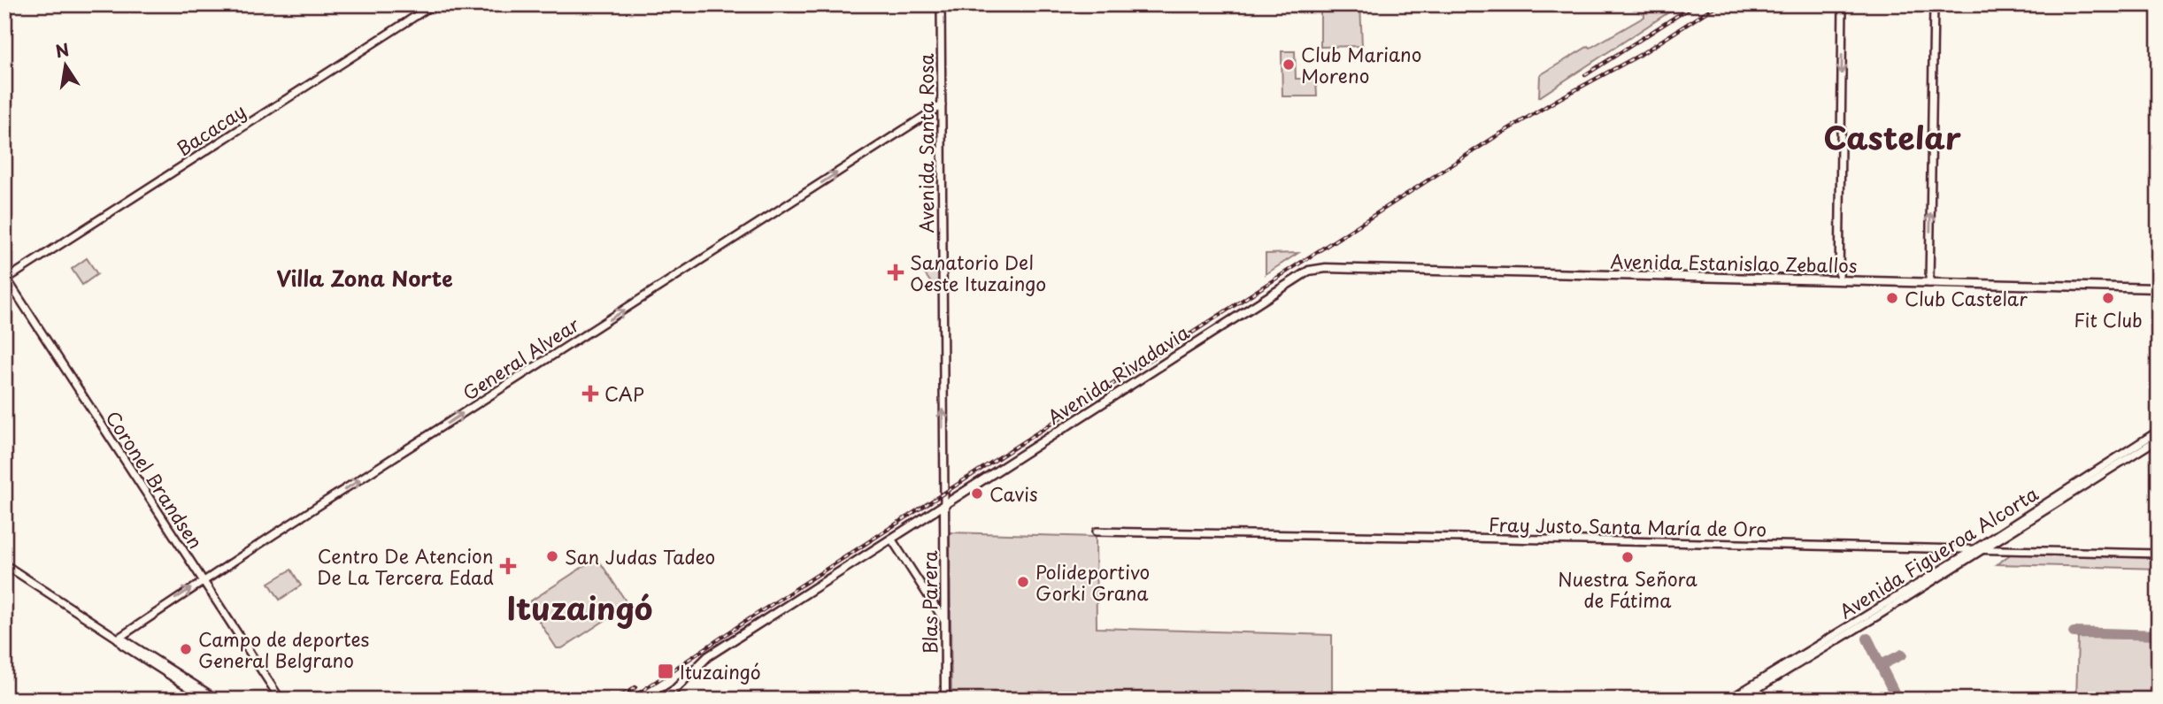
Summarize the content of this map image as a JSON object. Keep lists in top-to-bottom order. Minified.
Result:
{"streets":{"main road":["Avenida Estanislao Zeballos","Avenida Rivadavia","Blas Parera"],"street":["Bacacay","Avenida Santa Rosa","General Alvear","Coronel Brandsen","Fray Justo Santa María de Oro","Avenida Figueroa Alcorta"]},"crossings":[["Bacacay","Coronel Brandsen"],["Avenida Santa Rosa","General Alvear"],["Avenida Santa Rosa","Avenida Rivadavia"],["Avenida Santa Rosa","Blas Parera"],["Avenida Estanislao Zeballos","Avenida Rivadavia"],["General Alvear","Coronel Brandsen"],["Avenida Rivadavia","Blas Parera"],["Fray Justo Santa María de Oro","Avenida Figueroa Alcorta"]],"one_way":["Avenida Santa Rosa","General Alvear"],"districts":["Castelar","Villa Zona Norte","Ituzaingó"],"places":{"other":["Club Mariano Moreno","Club Castelar","Fit Club","Cavis","San Judas Tadeo","Nuestra Señora de Fátima","Polideportivo Gorki Grana","Campo de deportes General Belgrano"],"health":["Sanatorio Del Oeste Ituzaingo","CAP","Centro De Atencion De La Tercera Edad"],"transit":["Ituzaingó"]},"north":"top"}
